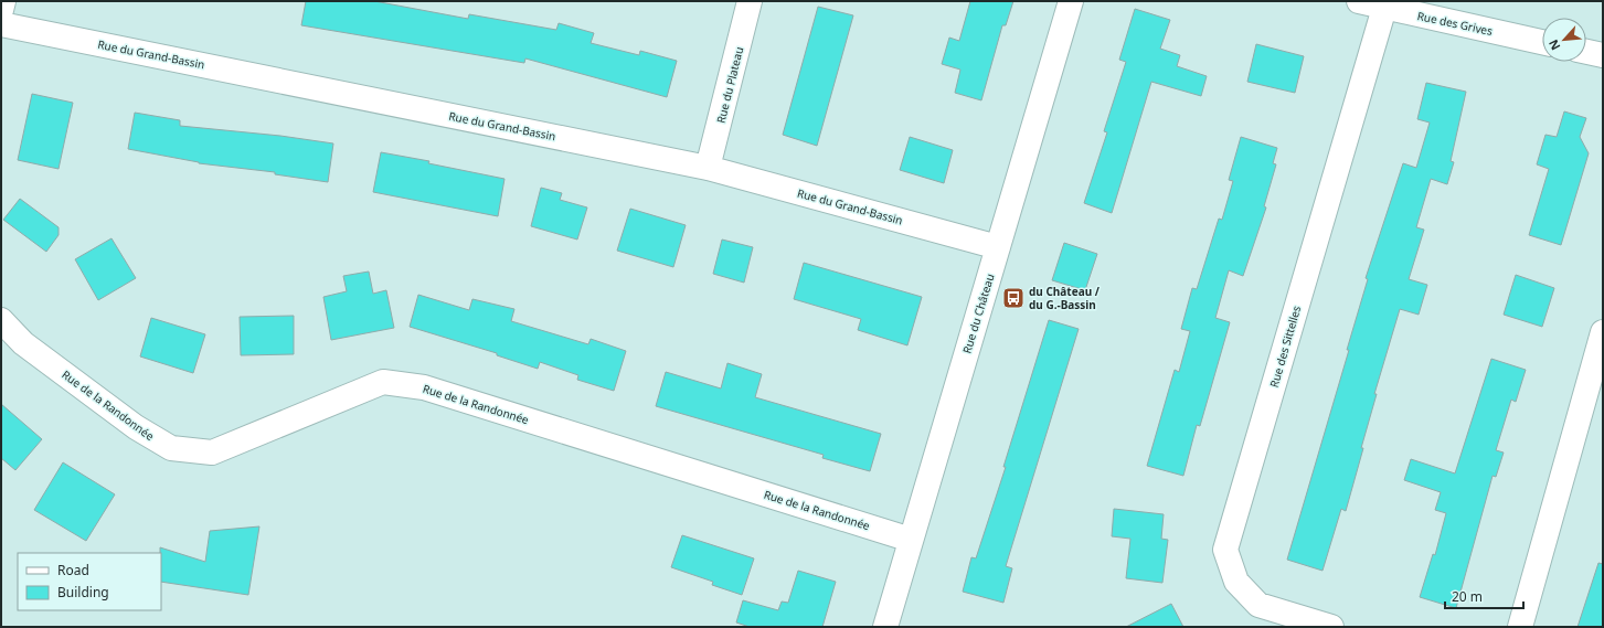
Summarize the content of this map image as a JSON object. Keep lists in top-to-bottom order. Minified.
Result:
{"streets":{"street":["Rue des Grives","Rue du Grand-Bassin","Rue du Plateau","Rue du Château","Rue des Sittelles","Rue de la Randonnée"]},"crossings":[["Rue des Grives","Rue des Sittelles"],["Rue du Grand-Bassin","Rue du Plateau"],["Rue du Grand-Bassin","Rue du Château"],["Rue du Château","Rue de la Randonnée"]],"places":{"bus stop":["du Château / du G.-Bassin"]},"legend":["Road","Building"],"scale_bar":"20 m","north":"bottom left"}
